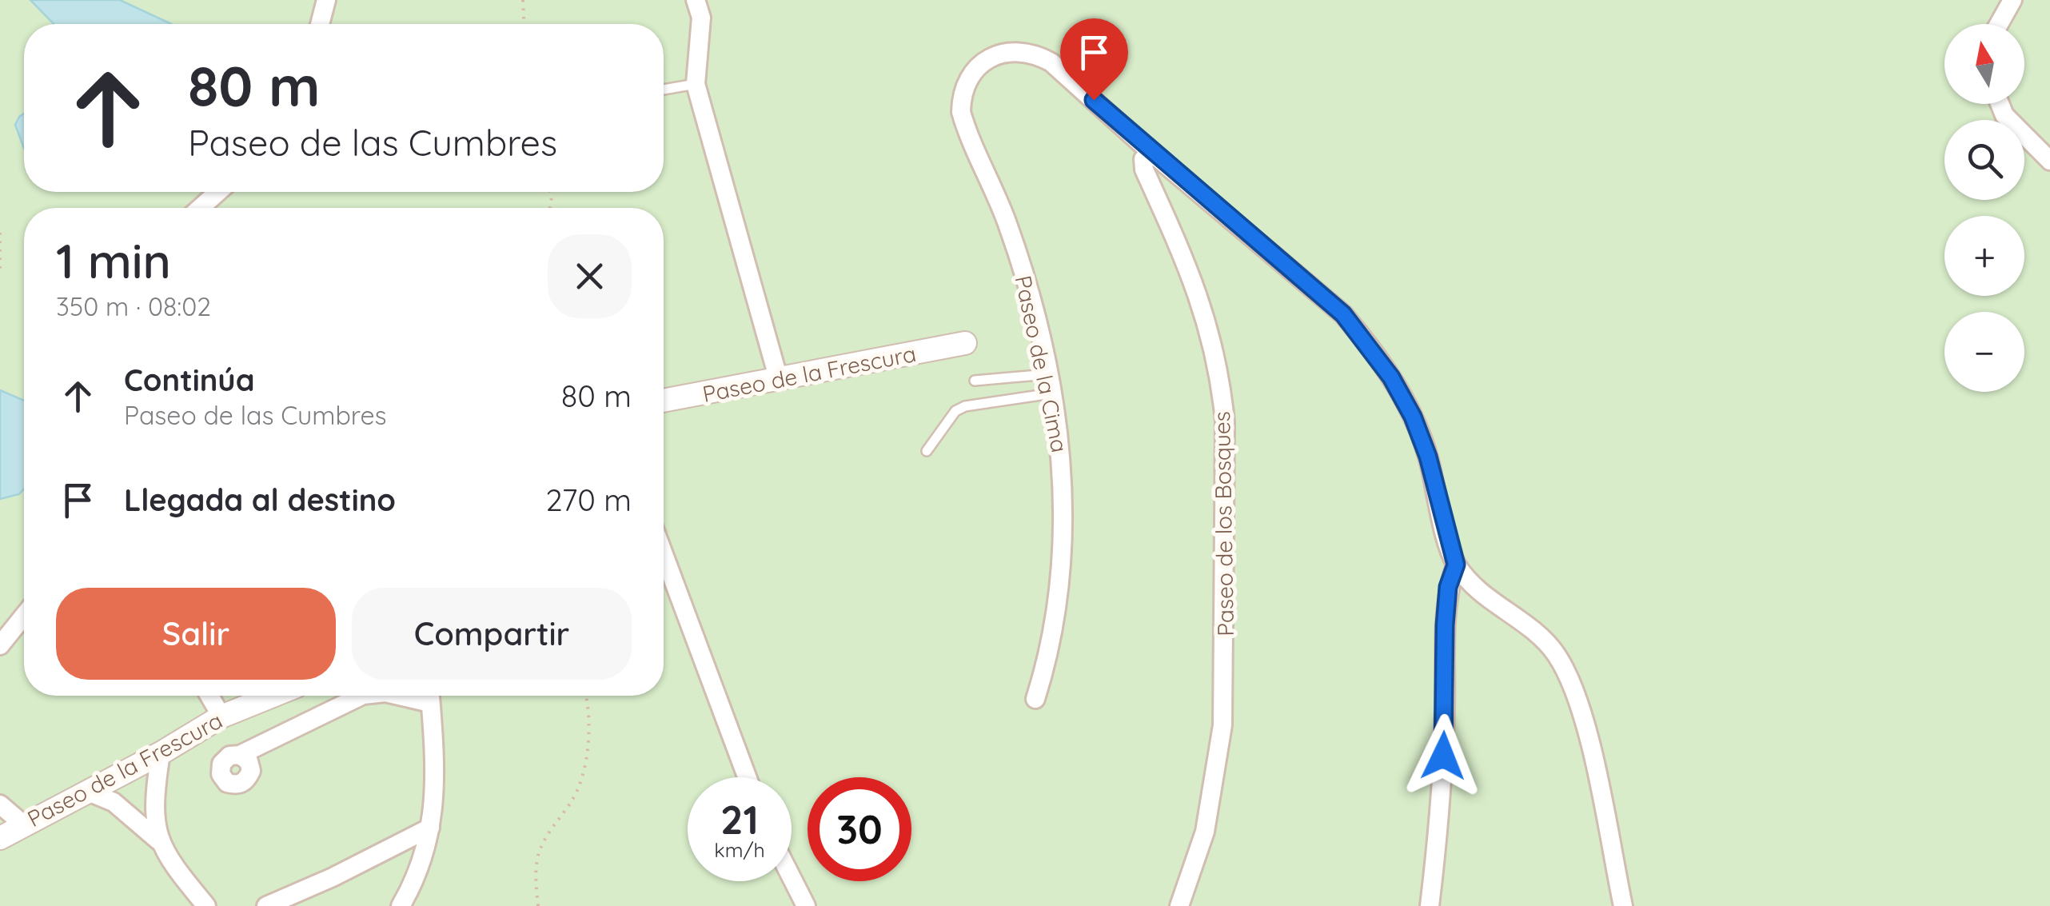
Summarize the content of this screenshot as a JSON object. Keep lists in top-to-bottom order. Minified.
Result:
{"streets":{"street":["Paseo de la Cima","Paseo de la Frescura","Paseo de los Bosques"]},"crossings":[["Paseo de la Cima","Paseo de los Bosques"]],"north":"top","page":{"map_buttons":["+","−"],"turn":["80 m","Paseo de las Cumbres"],"heading":["1 min","350 m · 08:02"],"list":[{"name":"Continúa","note":"Paseo de las Cumbres","value":"80 m"},{"name":"Llegada al destino","value":"270 m"}],"buttons":["Salir","Compartir"],"speed":"21 km/h","limit":"30"}}
